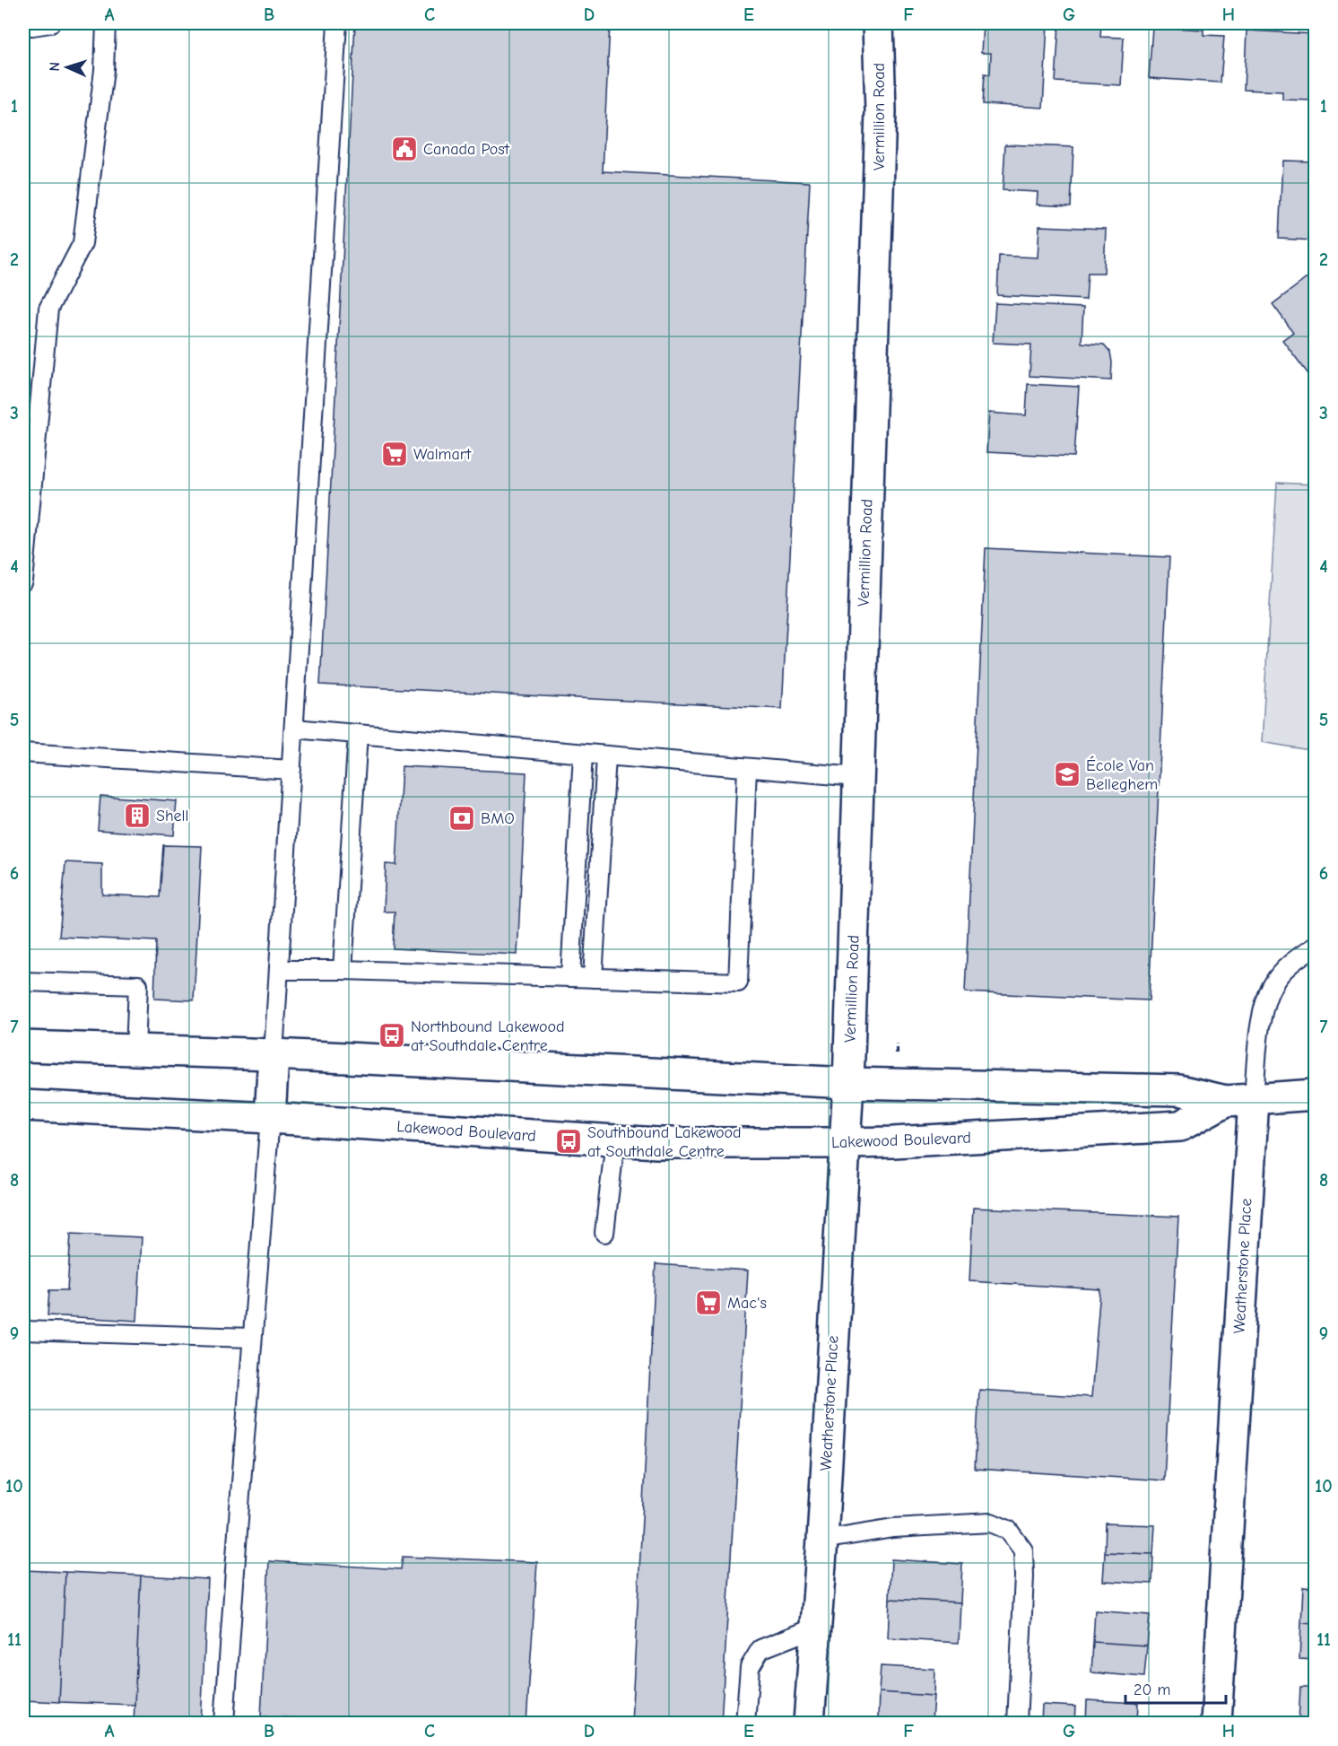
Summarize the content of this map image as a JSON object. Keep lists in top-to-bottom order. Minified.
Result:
{"streets":{"street":["Vermillion Road","Lakewood Boulevard","Weatherstone Place"]},"crossings":[["Vermillion Road","Lakewood Boulevard"],["Vermillion Road","Weatherstone Place"],["Lakewood Boulevard","Weatherstone Place"]],"places":{"public building":["Canada Post"],"supermarket":["Walmart","Mac's"],"school or university":["École Van Belleghem"],"building":["Shell"],"bank":["BMO"],"bus stop":["Northbound Lakewood at Southdale Centre","Southbound Lakewood at Southdale Centre"]},"scale_bar":"20 m","north":"left","grid":{"columns":["A","B","C","D","E","F","G","H"],"rows":["1","2","3","4","5","6","7","8","9","10","11"]}}
